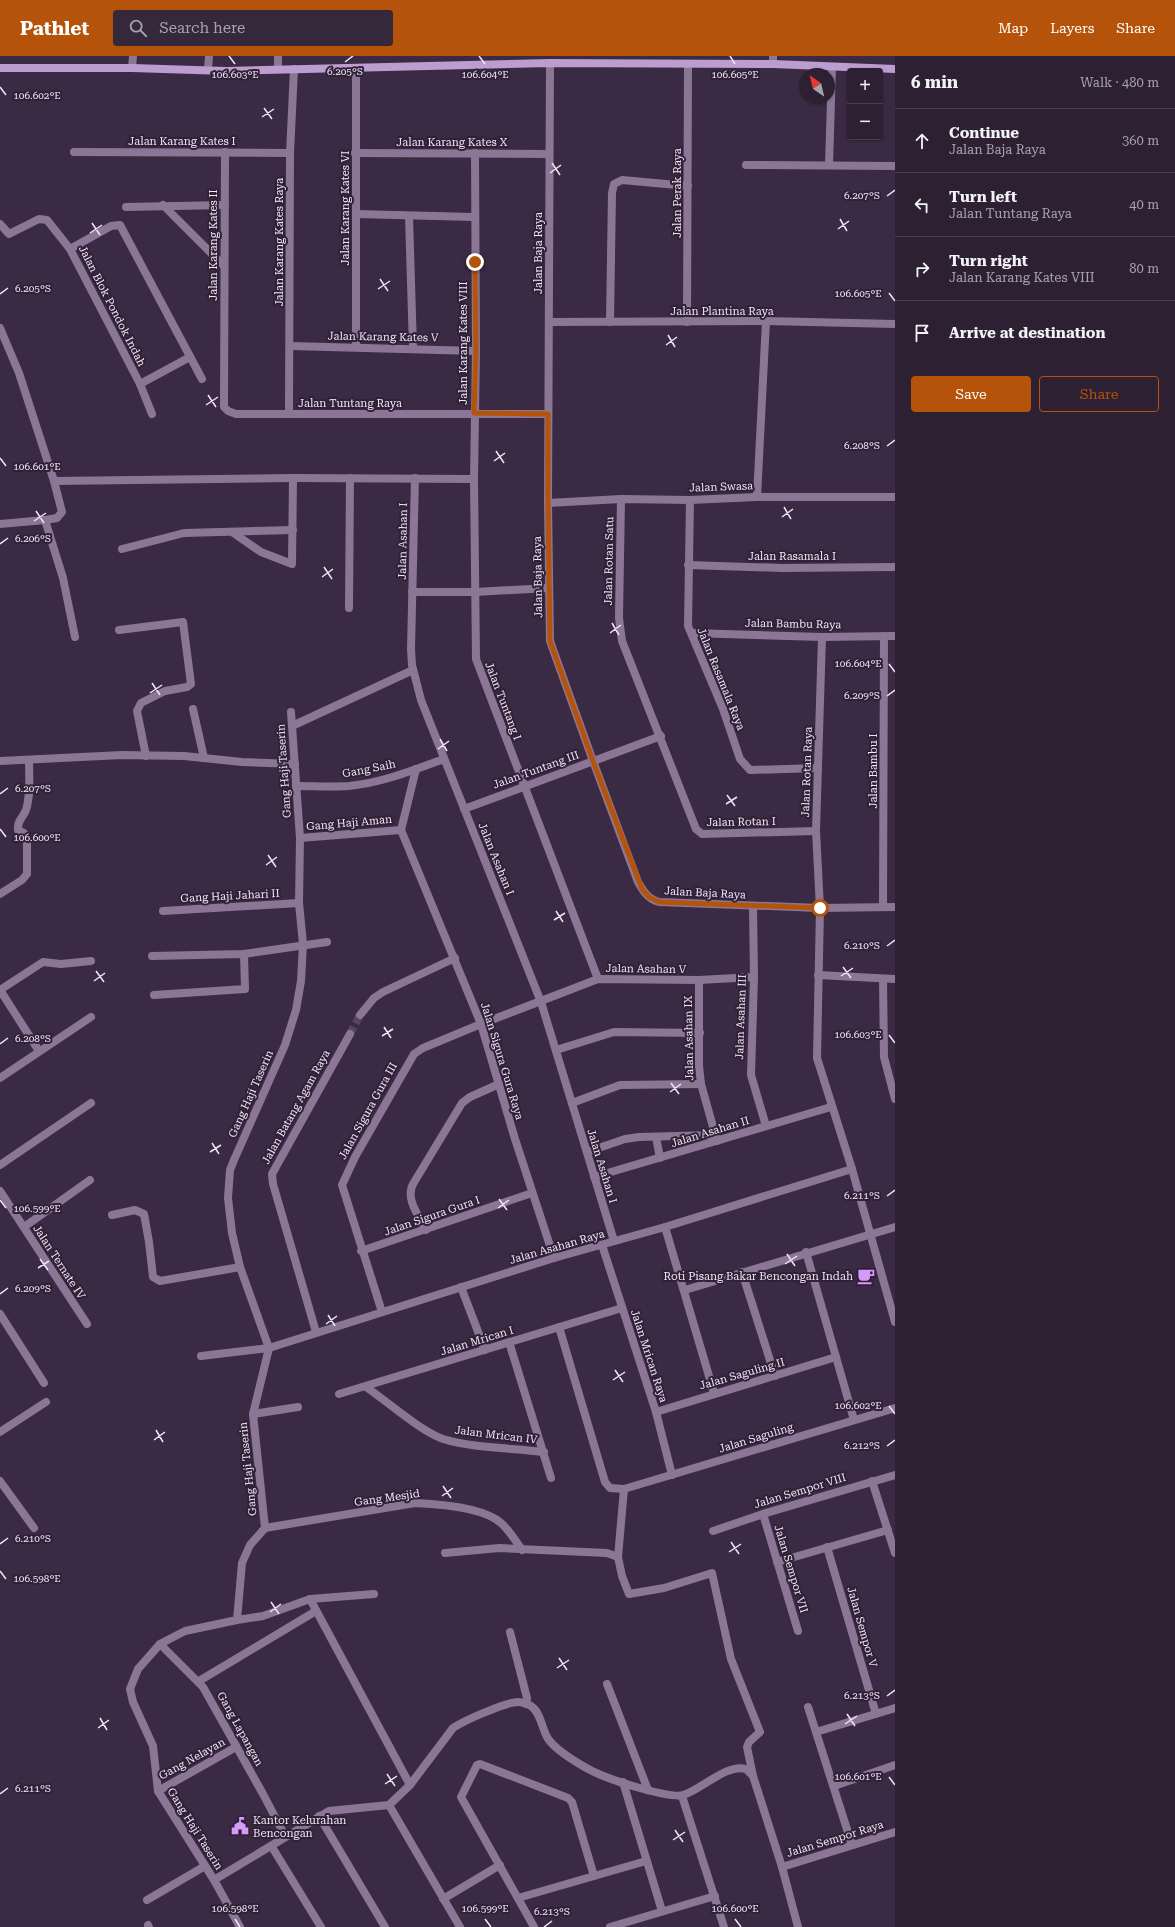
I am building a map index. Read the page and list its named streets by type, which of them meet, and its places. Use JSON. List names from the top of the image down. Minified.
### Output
{"streets":{"street":["Jalan Karang Kates I","Jalan Karang Kates X","Jalan Perak Raya","Jalan Karang Kates VI","Jalan Karang Kates Raya","Jalan Karang Kates II","Jalan Baja Raya","Jalan Blok Pondok Indah","Jalan Plantina Raya","Jalan Karang Kates V","Jalan Karang Kates VIII","Jalan Tuntang Raya","Jalan Swasa","Jalan Asahan I","Jalan Rasamala I","Jalan Rotan Satu","Jalan Bambu Raya","Jalan Rasamala Raya","Jalan Tuntang I","Gang Saih","Jalan Tuntang III","Gang Haji Taserin","Jalan Bambu I","Jalan Rotan Raya","Jalan Rotan I","Gang Haji Aman","Gang Haji Jahari II","Jalan Asahan V","Jalan Asahan III","Jalan Asahan IX","Jalan Sigura Gura Raya","Jalan Batang Agam Raya","Jalan Sigura Gura III","Jalan Asahan II","Jalan Sigura Gura I","Jalan Asahan Raya","Jalan Ternate IV","Jalan Mrican I","Jalan Mrican Raya","Jalan Saguling II","Jalan Mrican IV","Jalan Saguling","Jalan Sempor VIII","Gang Mesjid","Jalan Sempor VII","Jalan Sempor V","Gang Lapangan","Gang Nelayan","Jalan Sempor Raya"]},"crossings":[["Jalan Karang Kates I","Jalan Karang Kates Raya"],["Jalan Karang Kates I","Jalan Karang Kates II"],["Jalan Karang Kates X","Jalan Karang Kates VI"],["Jalan Karang Kates X","Jalan Baja Raya"],["Jalan Karang Kates X","Jalan Karang Kates VIII"],["Jalan Perak Raya","Jalan Plantina Raya"],["Jalan Karang Kates VI","Jalan Karang Kates V"],["Jalan Karang Kates Raya","Jalan Karang Kates V"],["Jalan Karang Kates Raya","Jalan Tuntang Raya"],["Jalan Karang Kates II","Jalan Tuntang Raya"],["Jalan Baja Raya","Jalan Plantina Raya"],["Jalan Baja Raya","Jalan Tuntang Raya"],["Jalan Baja Raya","Jalan Swasa"],["Jalan Baja Raya","Jalan Tuntang III"],["Jalan Baja Raya","Jalan Bambu I"],["Jalan Baja Raya","Jalan Rotan Raya"],["Jalan Baja Raya","Jalan Asahan III"],["Jalan Karang Kates V","Jalan Karang Kates VIII"],["Jalan Karang Kates VIII","Jalan Tuntang Raya"],["Jalan Karang Kates VIII","Jalan Tuntang I"],["Jalan Tuntang Raya","Jalan Tuntang I"],["Jalan Swasa","Jalan Rotan Satu"],["Jalan Swasa","Jalan Rasamala Raya"],["Jalan Asahan I","Gang Saih"],["Jalan Asahan I","Jalan Tuntang III"],["Jalan Asahan I","Jalan Asahan V"],["Jalan Asahan I","Jalan Sigura Gura III"],["Jalan Asahan I","Jalan Asahan II"],["Jalan Asahan I","Jalan Asahan Raya"],["Jalan Rasamala I","Jalan Rasamala Raya"],["Jalan Rotan Satu","Jalan Tuntang III"],["Jalan Rotan Satu","Jalan Rotan I"],["Jalan Bambu Raya","Jalan Rasamala Raya"],["Jalan Bambu Raya","Jalan Bambu I"],["Jalan Bambu Raya","Jalan Rotan Raya"],["Jalan Rasamala Raya","Jalan Rotan Raya"],["Jalan Tuntang I","Jalan Tuntang III"],["Jalan Tuntang I","Jalan Asahan V"],["Gang Saih","Gang Haji Taserin"],["Jalan Tuntang III","Jalan Rotan I"],["Gang Haji Taserin","Gang Haji Aman"],["Gang Haji Taserin","Gang Haji Jahari II"],["Gang Haji Taserin","Jalan Asahan Raya"],["Gang Haji Taserin","Gang Mesjid"],["Gang Haji Taserin","Gang Lapangan"],["Gang Haji Taserin","Gang Nelayan"],["Jalan Rotan Raya","Jalan Rotan I"],["Jalan Rotan Raya","Jalan Asahan II"],["Jalan Rotan Raya","Jalan Asahan Raya"],["Gang Haji Aman","Jalan Sigura Gura Raya"],["Jalan Asahan V","Jalan Asahan III"],["Jalan Asahan V","Jalan Asahan IX"],["Jalan Asahan V","Jalan Sigura Gura III"],["Jalan Asahan III","Jalan Asahan II"],["Jalan Asahan IX","Jalan Asahan II"],["Jalan Sigura Gura Raya","Jalan Sigura Gura III"],["Jalan Sigura Gura Raya","Jalan Sigura Gura I"],["Jalan Sigura Gura Raya","Jalan Asahan Raya"],["Jalan Batang Agam Raya","Jalan Asahan Raya"],["Jalan Sigura Gura III","Jalan Sigura Gura I"],["Jalan Sigura Gura III","Jalan Asahan Raya"],["Jalan Asahan Raya","Jalan Mrican Raya"],["Jalan Mrican I","Jalan Mrican Raya"],["Jalan Mrican I","Jalan Mrican IV"],["Jalan Mrican Raya","Jalan Saguling II"],["Jalan Mrican Raya","Jalan Saguling"],["Jalan Sempor VIII","Jalan Sempor VII"],["Gang Lapangan","Gang Nelayan"]],"places":{"cafe":["Roti Pisang Bakar Bencongan Indah"],"public building":["Kantor Kelurahan Bencongan"]},"north":"top left","page":{"header":"Pathlet","search":"Search here","nav":["Map","Layers","Share"],"heading":["6 min","Walk · 480 m"],"map_buttons":["+","−"],"list":[["Continue","Jalan Baja Raya","360 m"],["Turn left","Jalan Tuntang Raya","40 m"],["Turn right","Jalan Karang Kates VIII","80 m"],"Arrive at destination"],"buttons":["Save","Share"]},"coordinates":["6.205°S","106.603°E","106.604°E","106.605°E","106.602°E","6.207°S","6.208°S","106.601°E","6.206°S","6.209°S","106.600°E","6.210°S","6.211°S","106.599°E","6.212°S","106.598°E","6.213°S"]}
